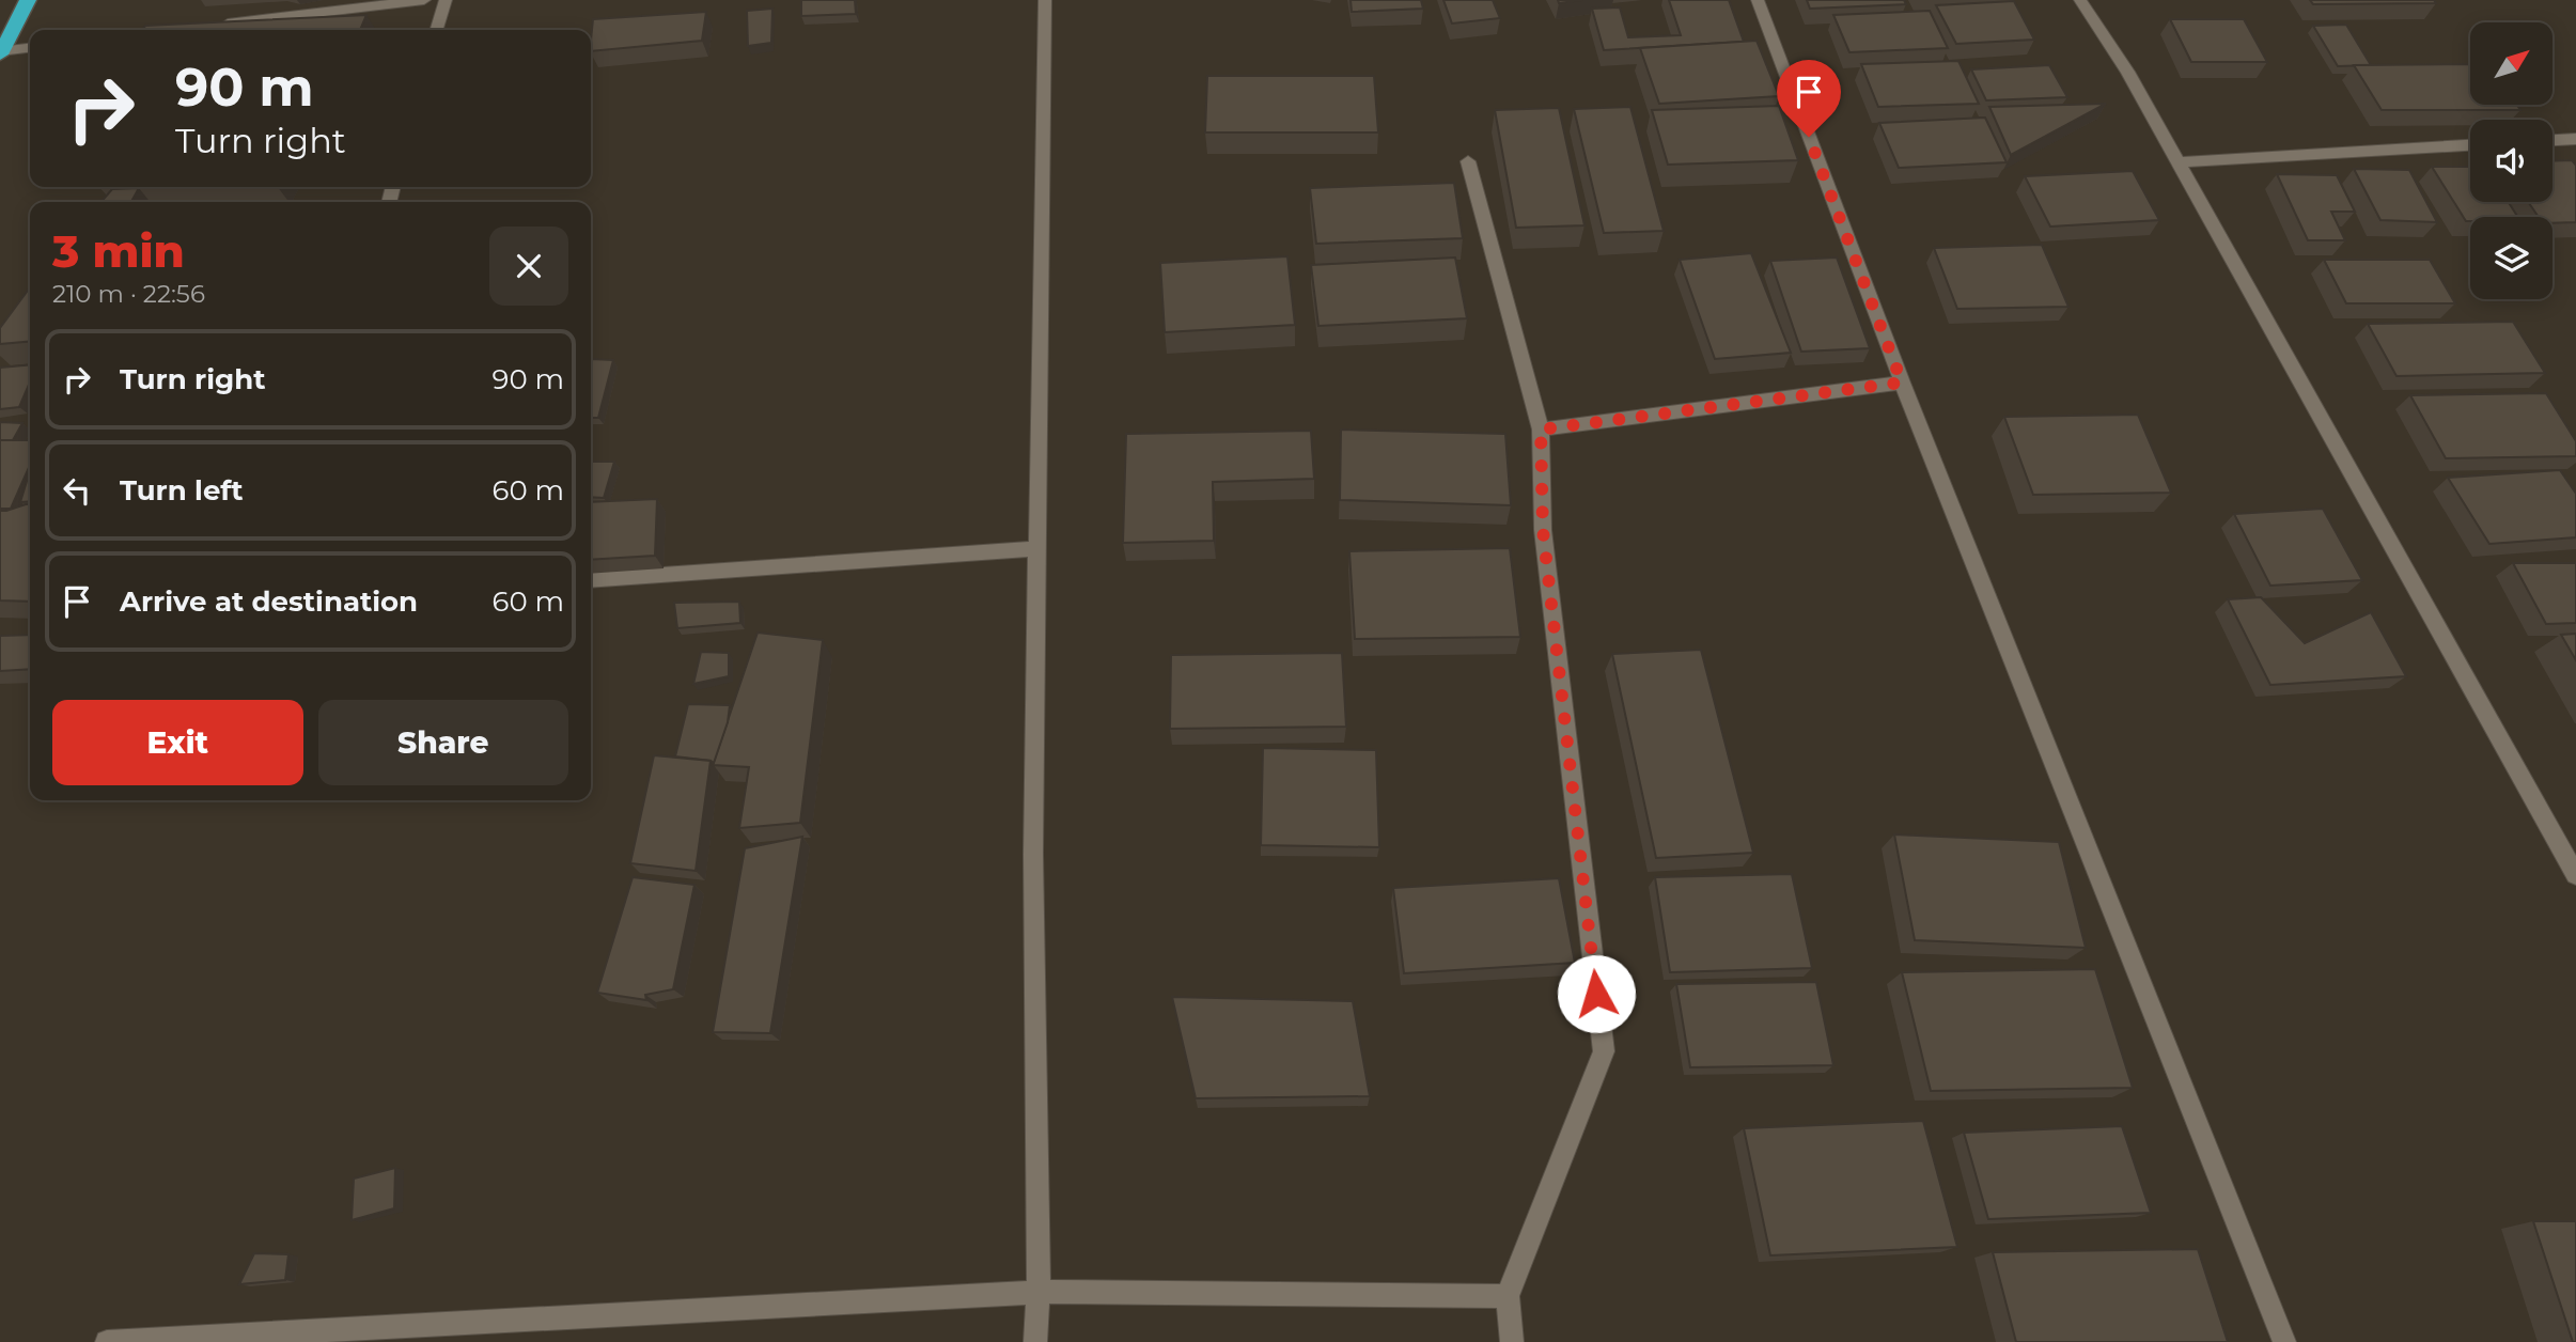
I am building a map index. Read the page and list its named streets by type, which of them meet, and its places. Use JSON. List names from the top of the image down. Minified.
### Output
{"north":"top right","page":{"turn":["90 m","Turn right"],"heading":["3 min","210 m · 22:56"],"list":[{"name":"Turn right","value":"90 m"},{"name":"Turn left","value":"60 m"},{"name":"Arrive at destination","value":"60 m"}],"buttons":["Exit","Share"]}}
